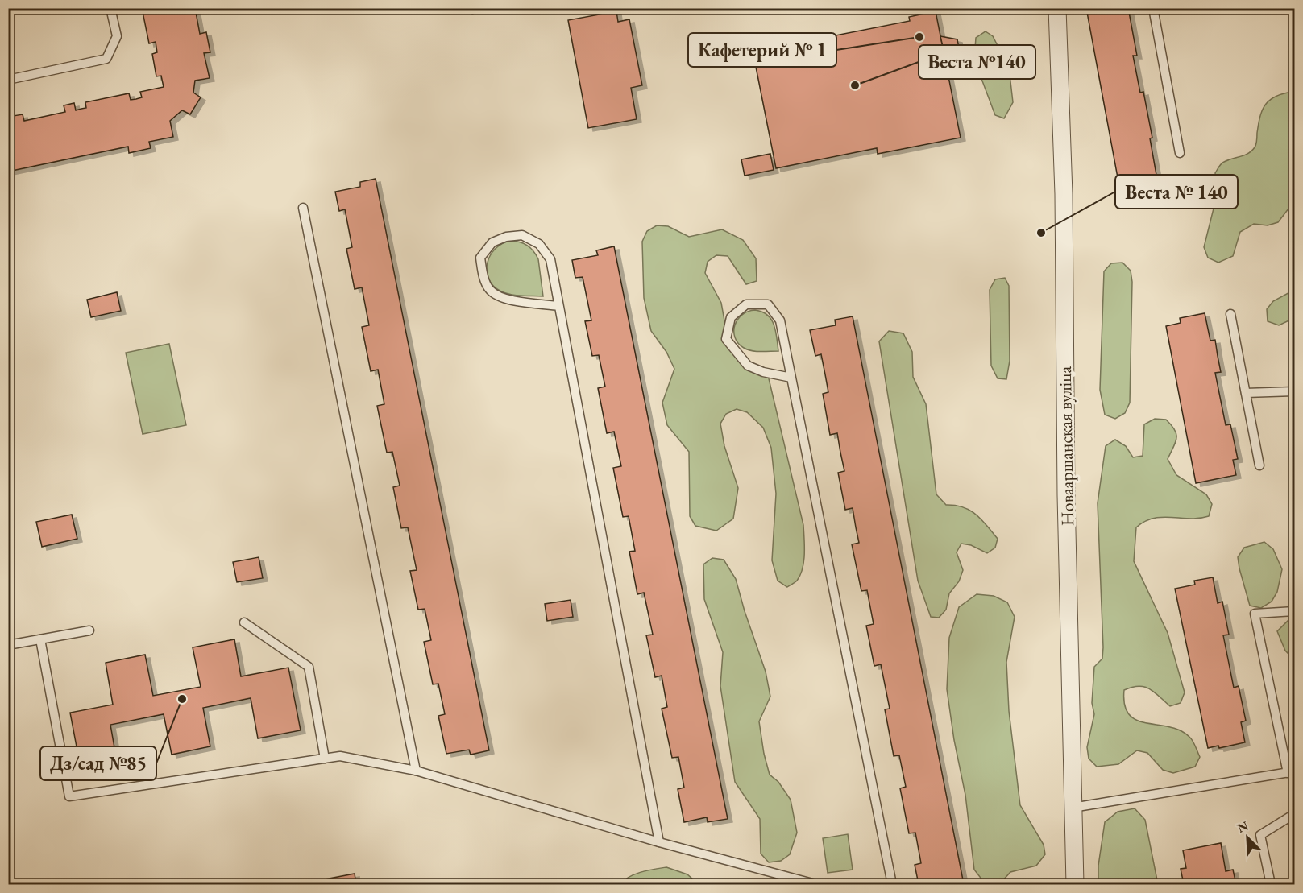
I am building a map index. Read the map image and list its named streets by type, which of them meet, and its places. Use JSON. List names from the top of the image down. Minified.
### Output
{"streets":{"street":["Новааршанская вуліца"]},"places":["Кафетерий № 1","Веста №140","Веста № 140","Дз/сад №85"],"north":"top left"}
